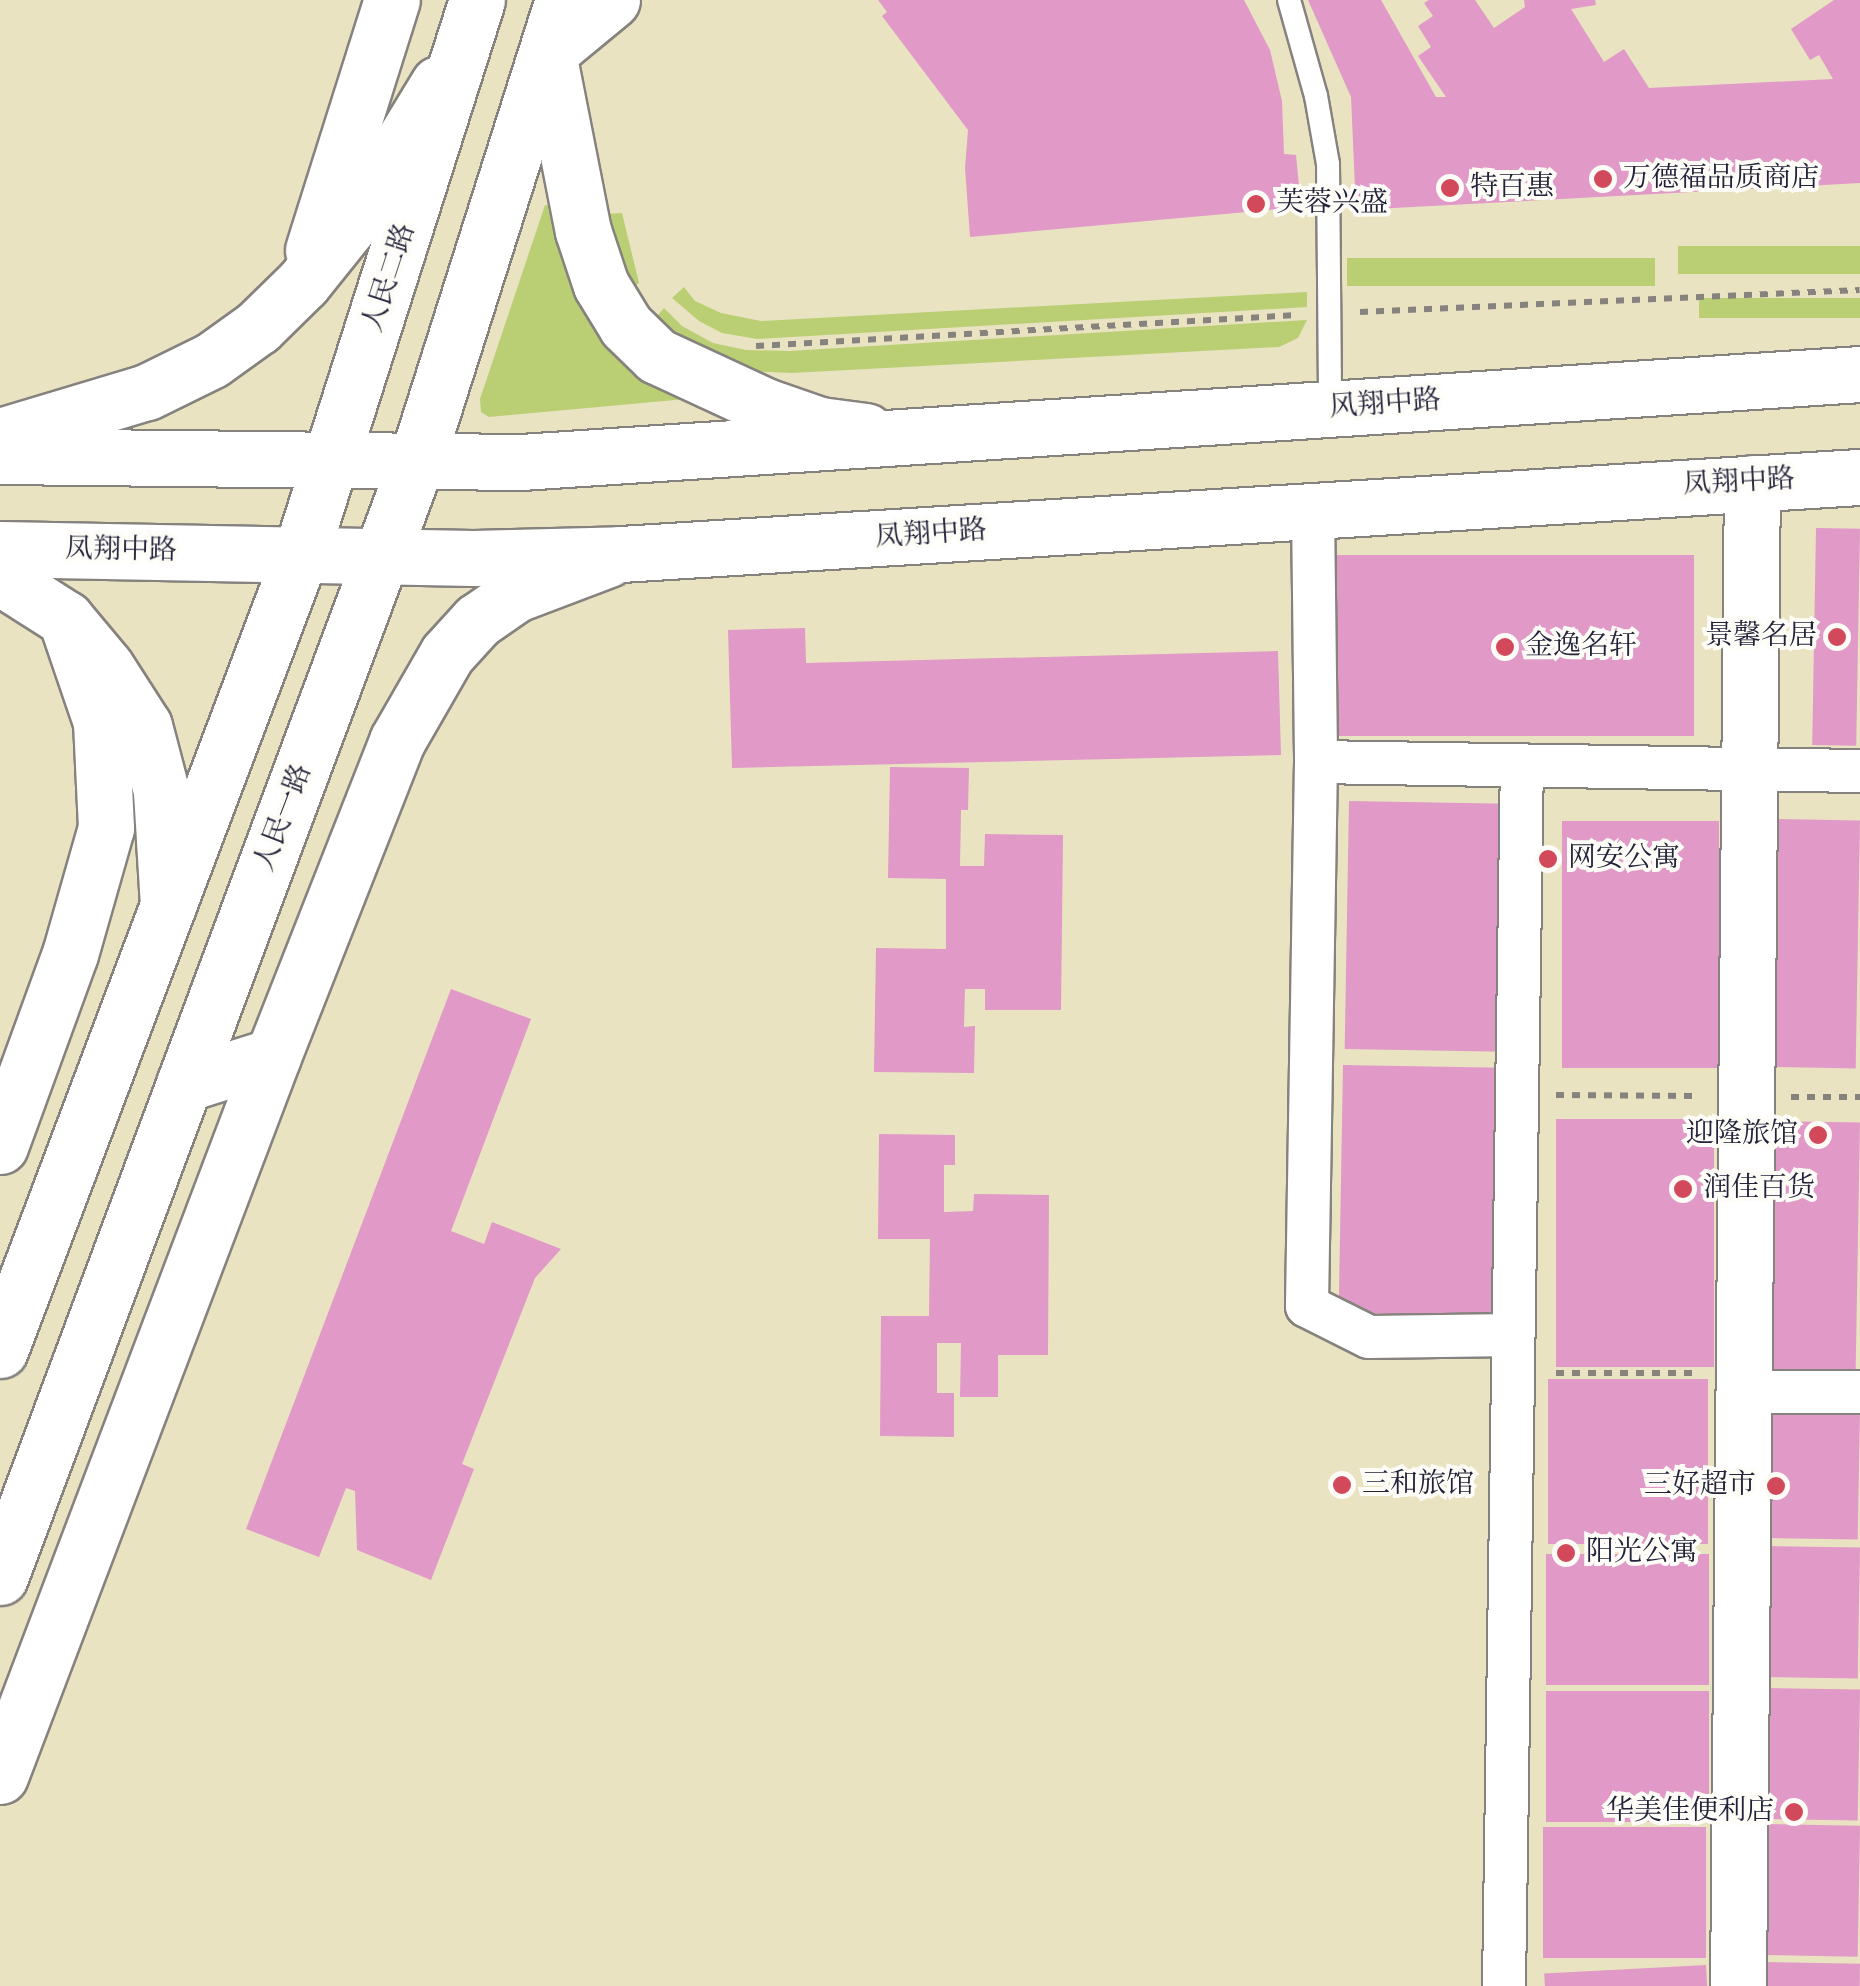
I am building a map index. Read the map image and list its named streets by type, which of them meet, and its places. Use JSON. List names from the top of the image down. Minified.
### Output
{"streets":{"main road":["人民二路","风翔中路","凤翔中路","人民一路"]},"crossings":[["人民二路","凤翔中路"],["凤翔中路","人民一路"]],"places":["万德福品质商店","特百惠","芙蓉兴盛","景馨名居","金逸名轩","网安公寓","迎隆旅馆","润佳百货","三和旅馆","三好超市","阳光公寓","华美佳便利店"]}
